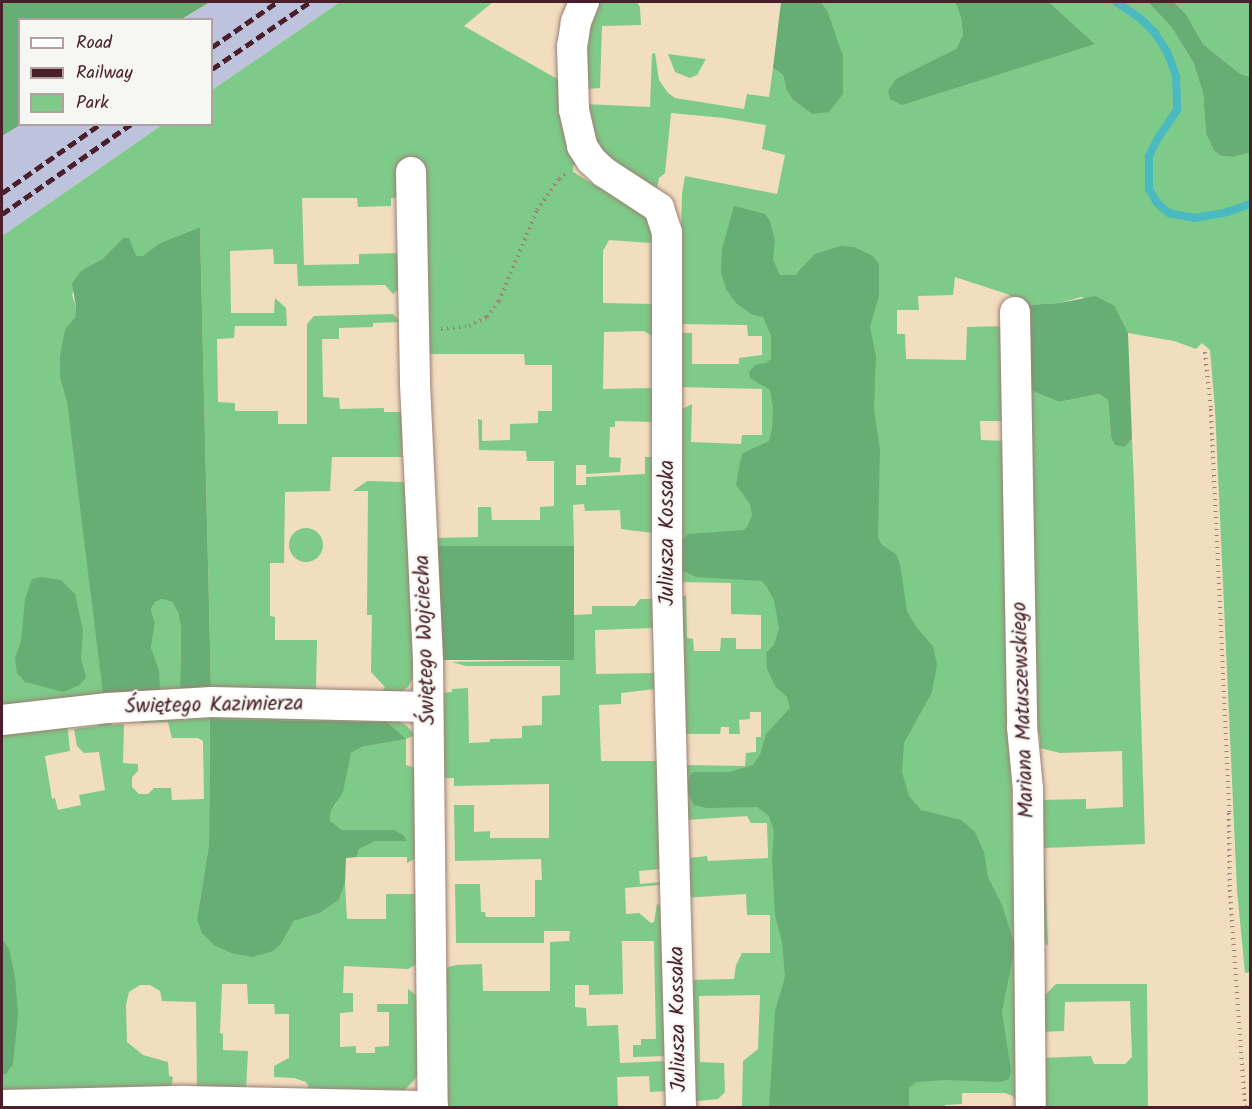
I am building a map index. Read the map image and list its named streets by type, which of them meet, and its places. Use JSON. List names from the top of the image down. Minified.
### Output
{"streets":{"street":["Juliusza Kossaka","Świętego Wojciecha","Świętego Kazimierza","Mariana Matuszewskiego"]},"crossings":[["Świętego Wojciecha","Świętego Kazimierza"]],"legend":["Road","Railway","Park"]}
